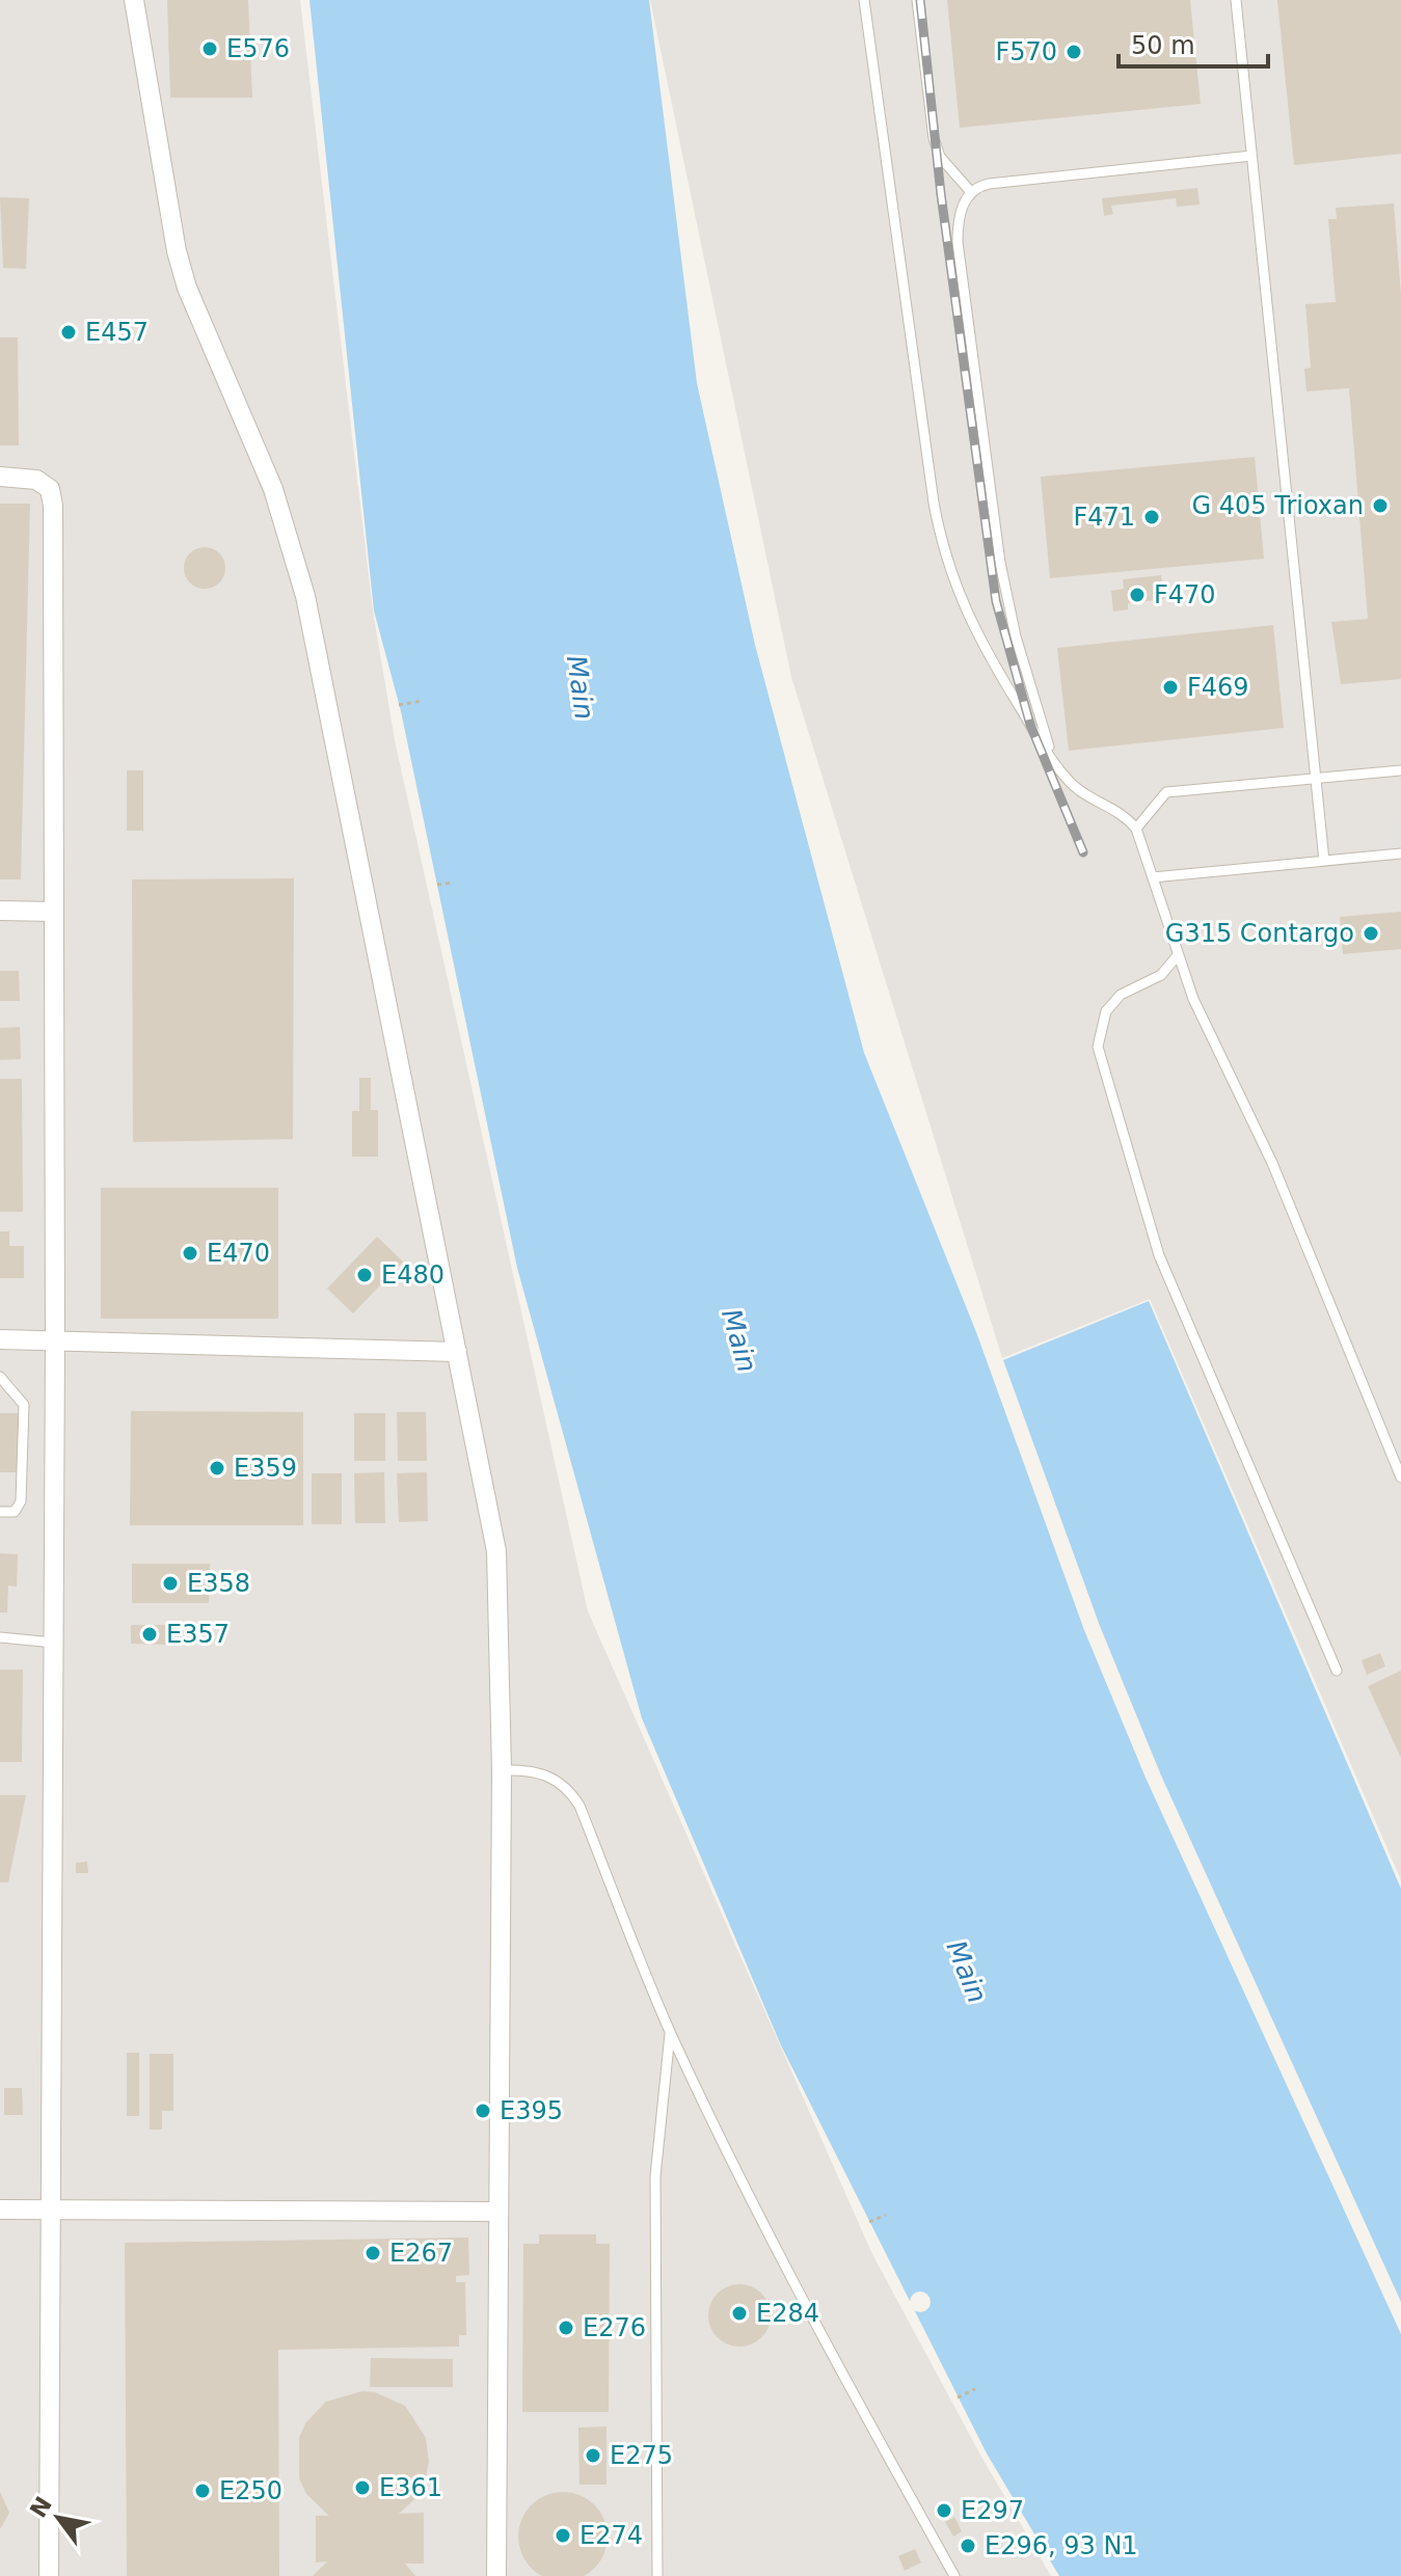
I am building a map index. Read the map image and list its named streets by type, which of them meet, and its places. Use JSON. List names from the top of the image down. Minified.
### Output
{"water":["Main"],"places":["E576","F570","E457","G 405 Trioxan","F471","F470","F469","G315 Contargo","E470","E480","E359","E358","E357","E395","E267","E284","E276","E275","E361","E250","E297","E274","E296, 93 N1"],"scale_bar":"50 m","north":"top left"}
